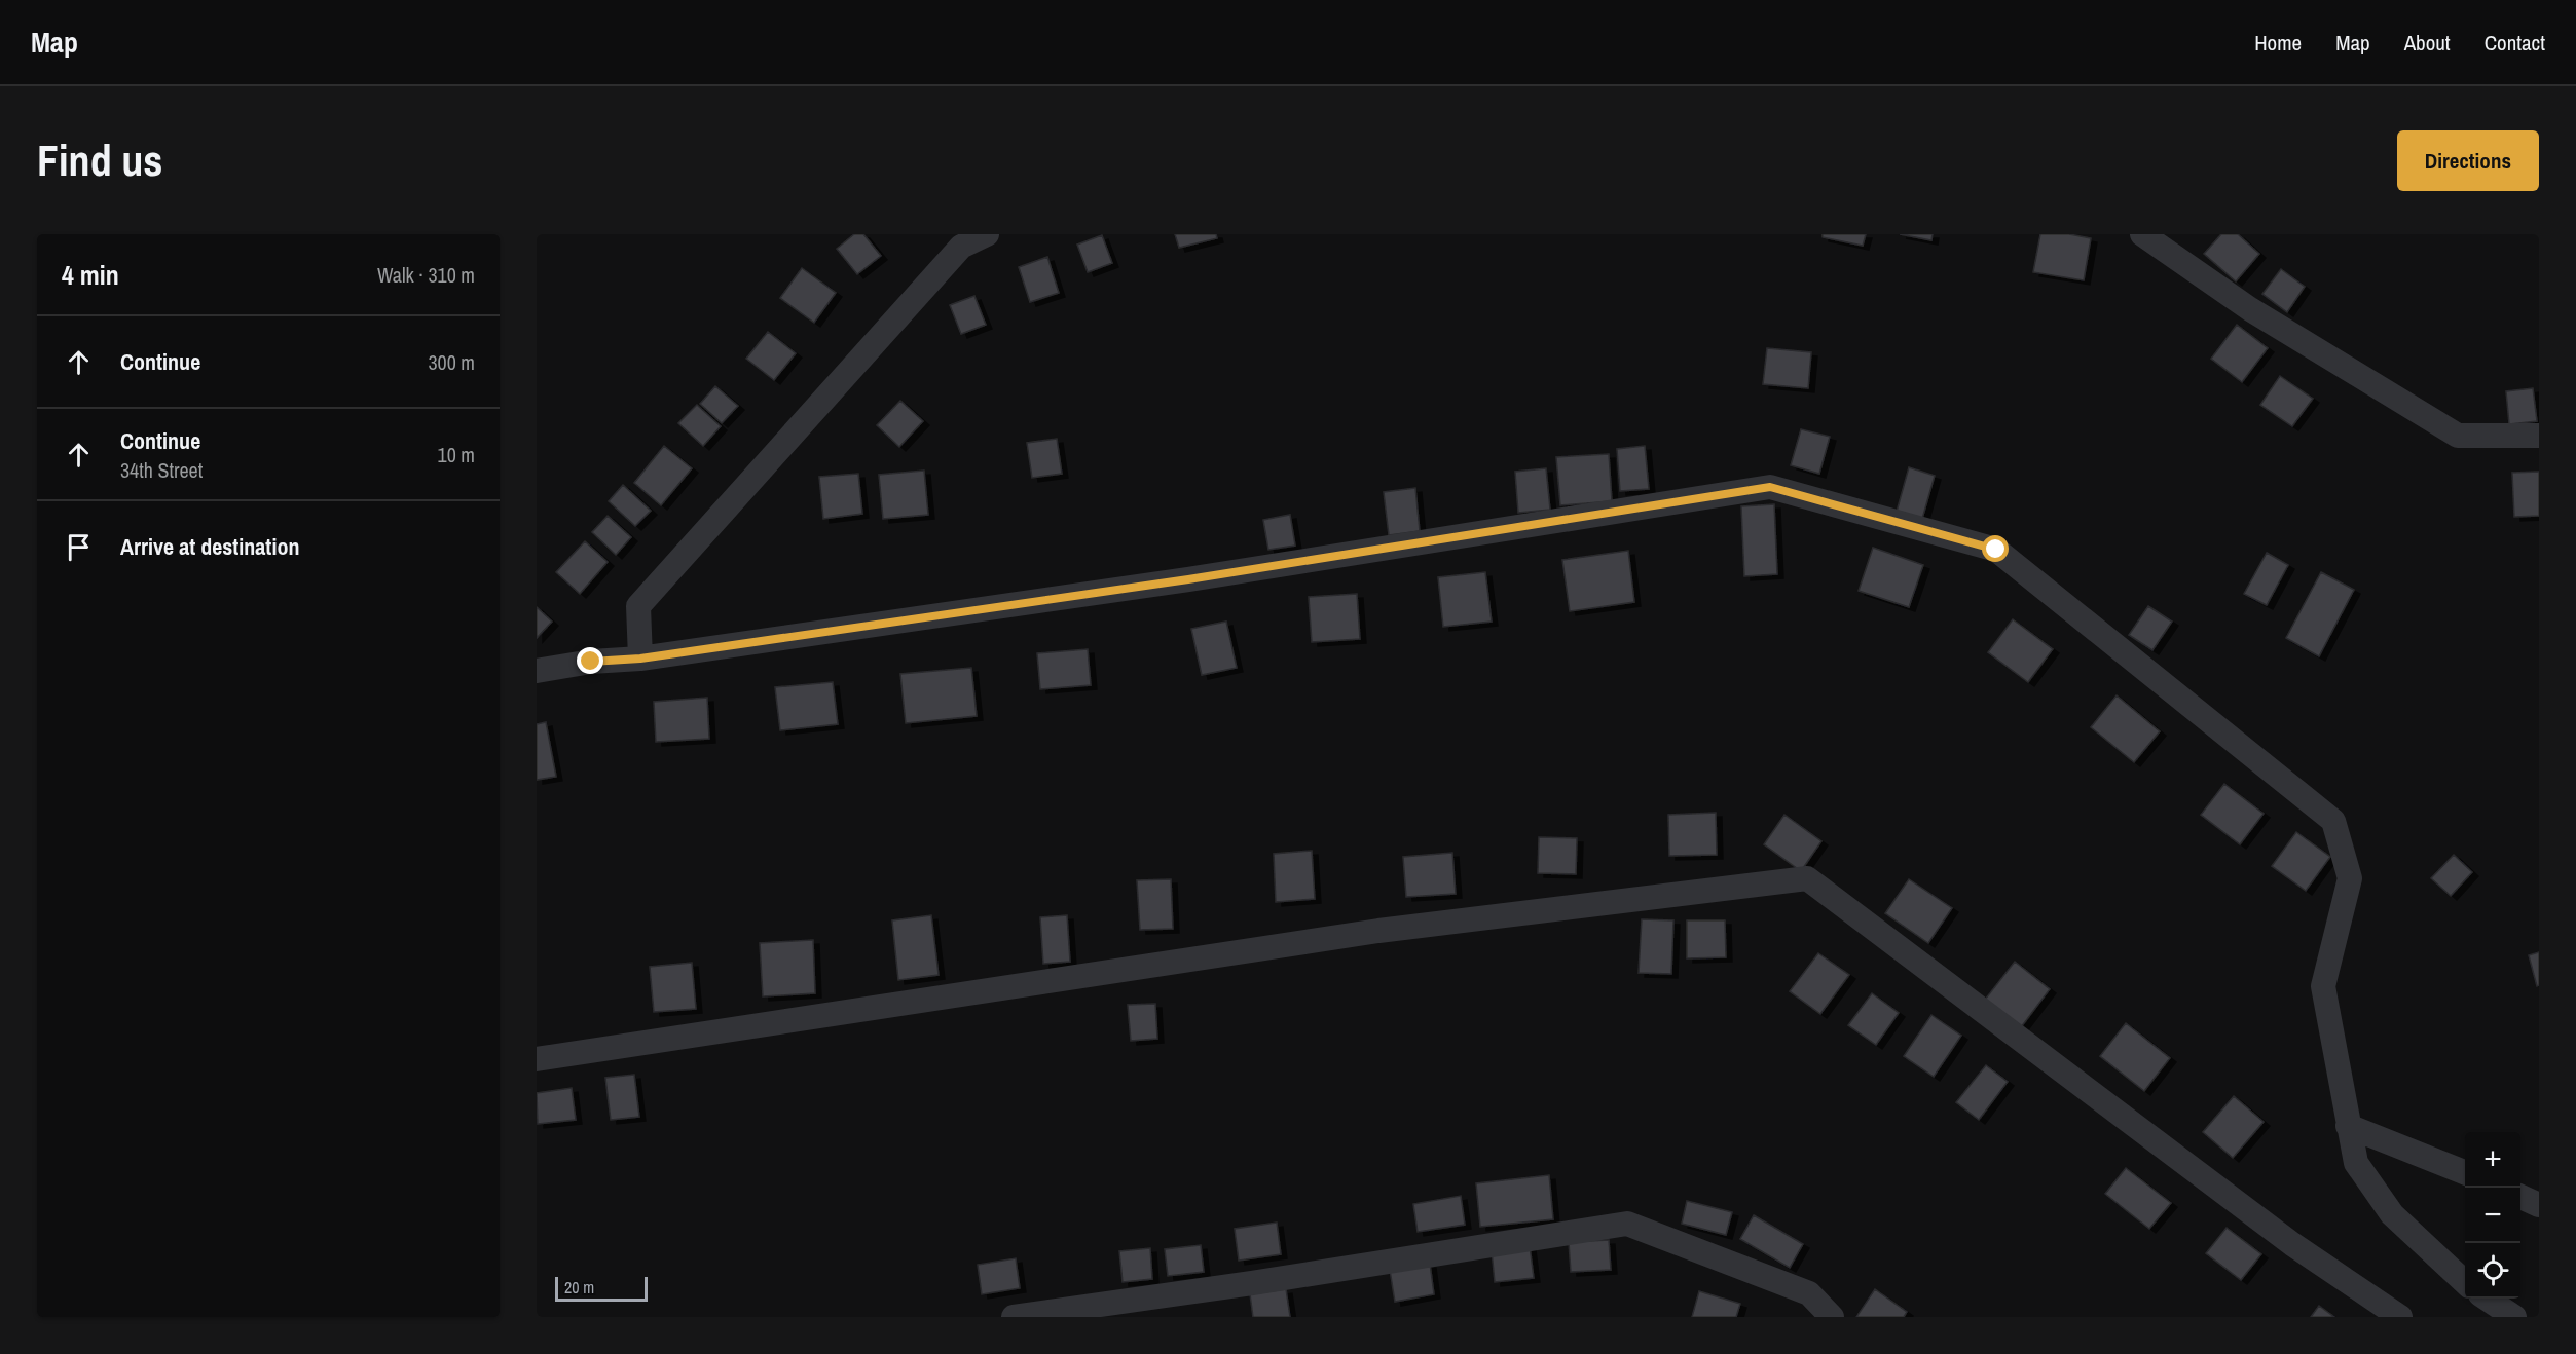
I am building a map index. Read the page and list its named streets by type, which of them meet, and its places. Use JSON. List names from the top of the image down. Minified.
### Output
{"scale_bar":"20 m","page":{"header":"Map","nav":["Home","Map","About","Contact"],"buttons":"Directions","title":"Find us","heading":["4 min","Walk · 310 m"],"list":[["Continue","300 m"],["Continue","34th Street","10 m"],"Arrive at destination"],"map_buttons":["+","−"],"scale":"20 m"}}
